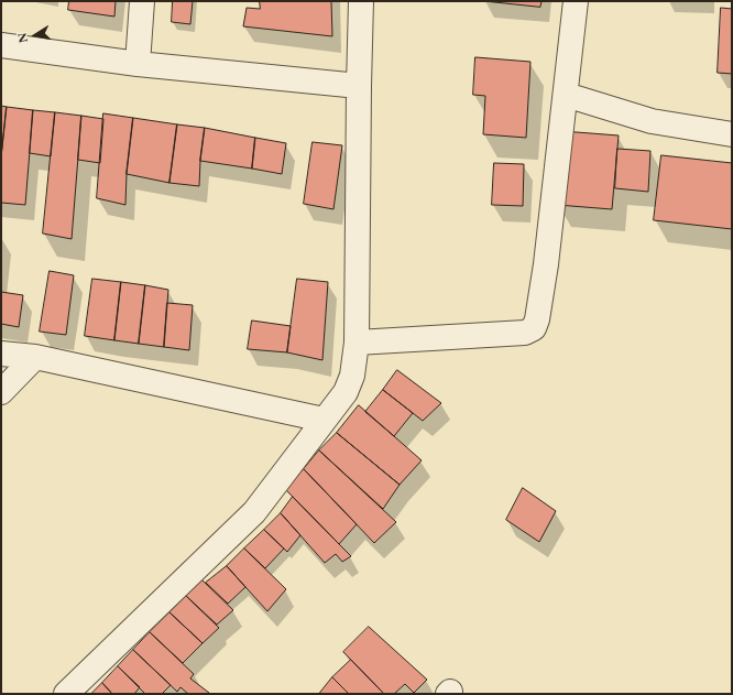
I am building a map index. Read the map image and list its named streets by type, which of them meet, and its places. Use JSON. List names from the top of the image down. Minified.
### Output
{"north":"left"}
